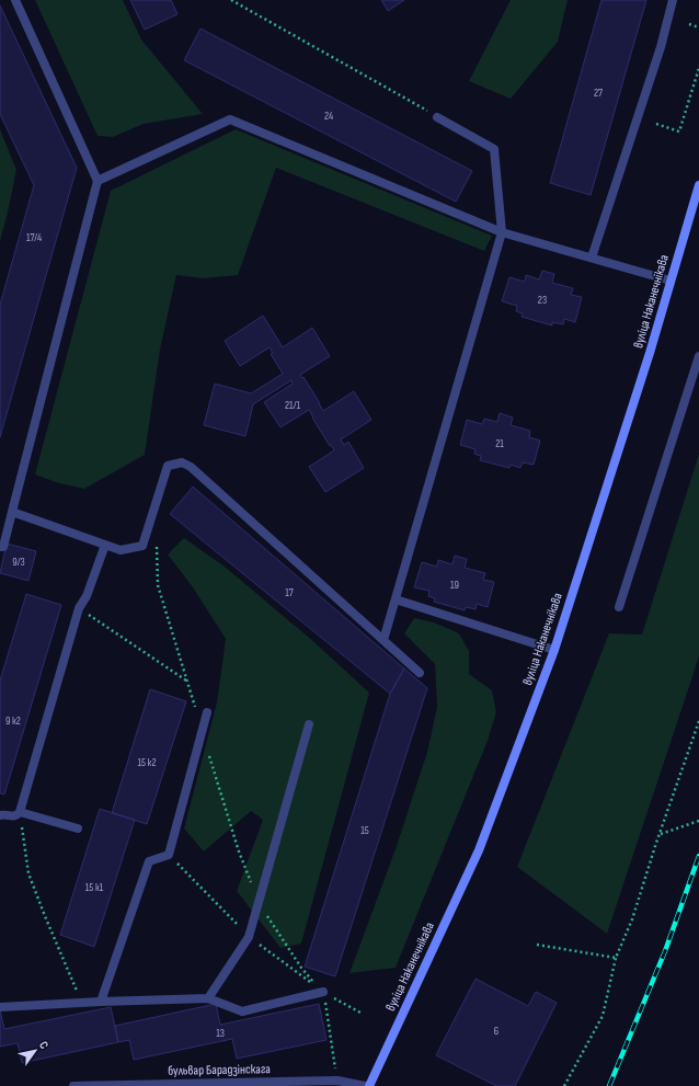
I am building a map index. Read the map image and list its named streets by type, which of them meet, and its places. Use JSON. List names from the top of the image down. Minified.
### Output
{"streets":{"main road":["вуліца Наканечнікава"],"street":["бульвар Барадзінскага"]},"house_numbers":["27","24","17/4","23","21/1","21","9/3","19","17","9 к2","15 к2","15","15 к1","6","13"],"north":"top right"}
